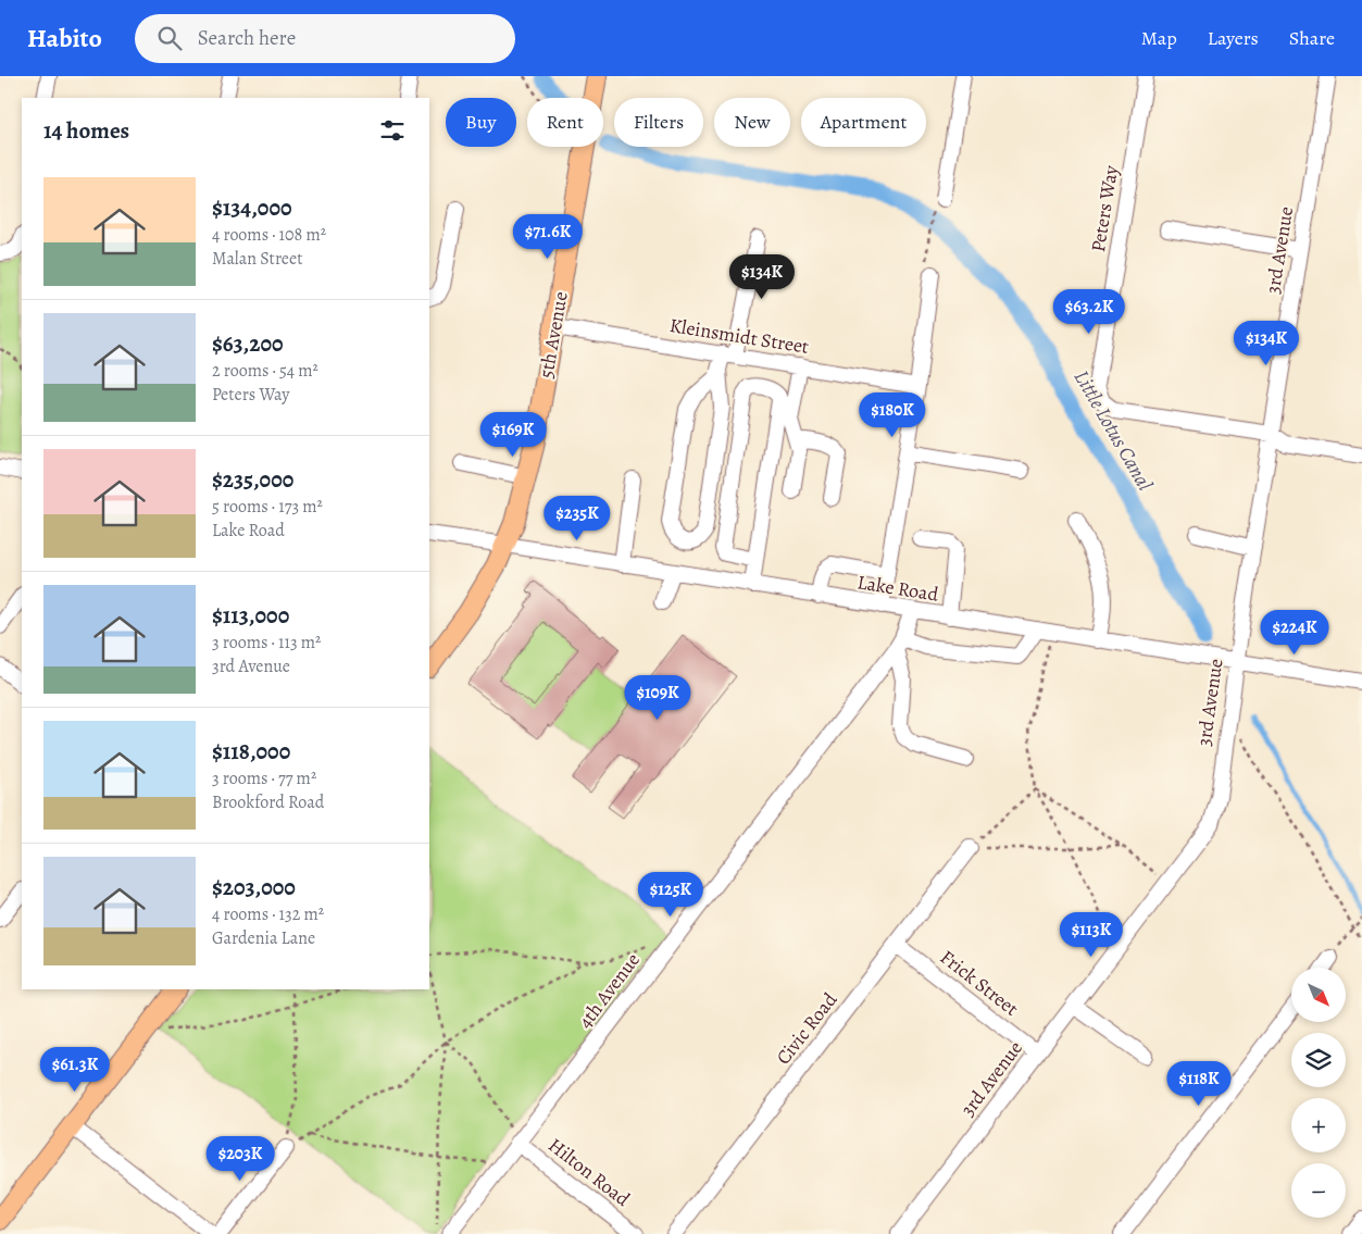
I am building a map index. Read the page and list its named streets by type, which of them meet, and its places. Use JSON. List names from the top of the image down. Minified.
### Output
{"streets":{"main road":["5th Avenue"],"street":["Peters Way","3rd Avenue","Kleinsmidt Street","Lake Road","Frick Street","4th Avenue","Civic Road","Hilton Road"]},"crossings":[["Peters Way","3rd Avenue"],["3rd Avenue","Lake Road"],["3rd Avenue","Frick Street"],["5th Avenue","Kleinsmidt Street"],["5th Avenue","Lake Road"],["Lake Road","4th Avenue"],["Frick Street","Civic Road"],["4th Avenue","Hilton Road"]],"water":["Little Lotus Canal"],"north":"bottom right","page":{"header":"Habito","search":"Search here","nav":["Map","Layers","Share"],"chip":["Buy","Rent","Filters","New","Apartment"],"heading":"14 homes","list":[{"name":"$134,000","note":"4 rooms · 108 m² · Malan Street"},{"name":"$63,200","note":"2 rooms · 54 m² · Peters Way"},{"name":"$235,000","note":"5 rooms · 173 m² · Lake Road"},{"name":"$113,000","note":"3 rooms · 113 m² · 3rd Avenue"},{"name":"$118,000","note":"3 rooms · 77 m² · Brookford Road"},{"name":"$203,000","note":"4 rooms · 132 m² · Gardenia Lane"}],"price":["$71.6K","$134K","$63.2K","$134K","$180K","$169K","$235K","$224K","$109K","$125K","$113K","$61.3K","$118K","$203K"],"map_buttons":["+","−"]}}
